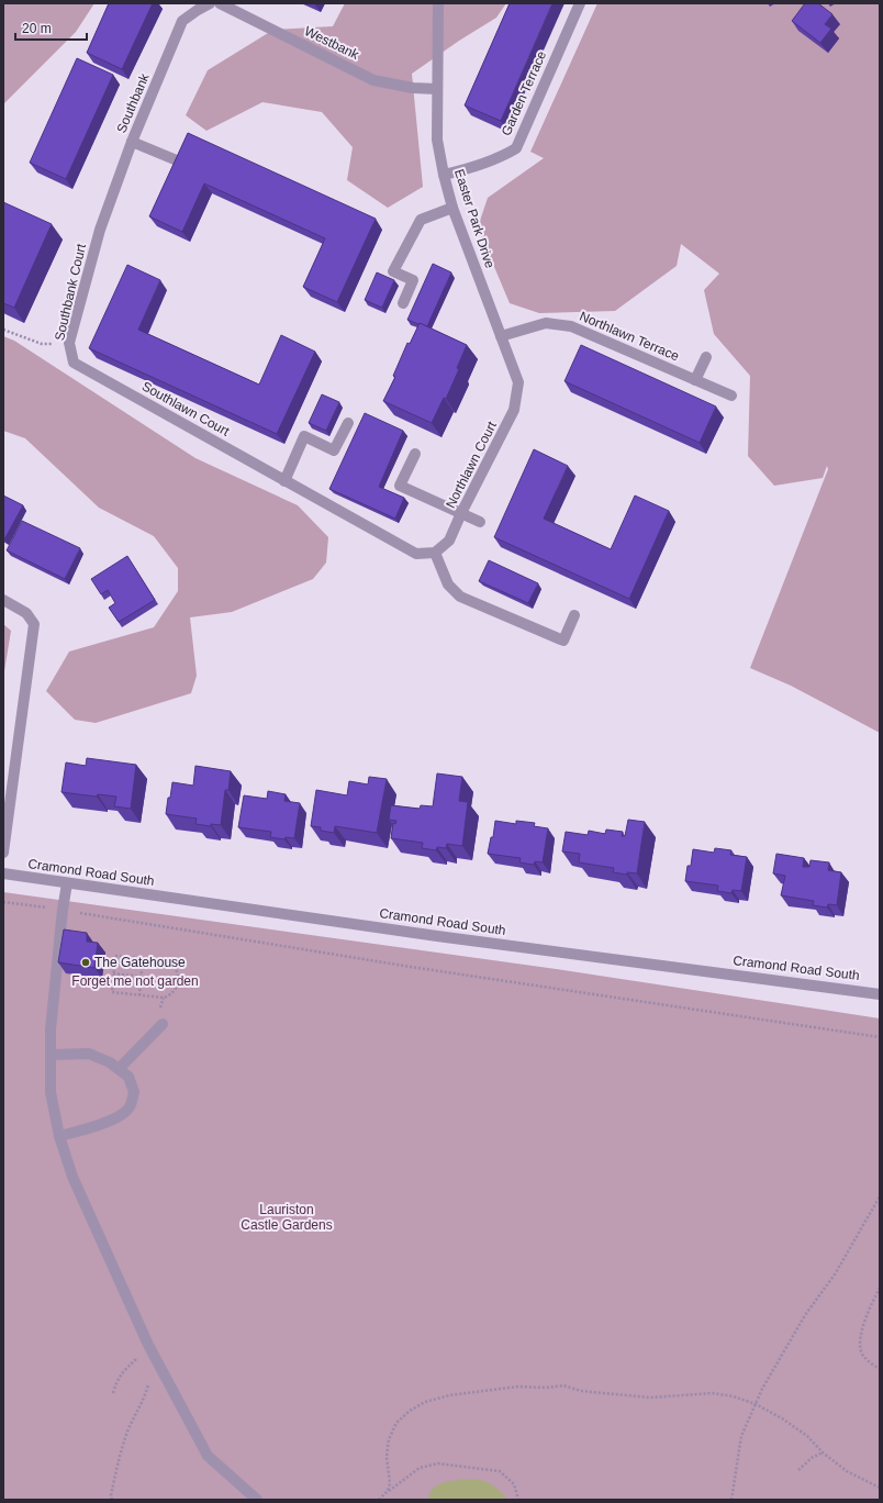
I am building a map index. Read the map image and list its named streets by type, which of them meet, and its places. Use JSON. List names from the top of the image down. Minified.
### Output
{"streets":{"street":["Westbank","Garden Terrace","Southbank","Easter Park Drive","Southbank Court","Northlawn Terrace","Southlawn Court","Northlawn Court","Cramond Road South"]},"crossings":[["Westbank","Easter Park Drive"],["Garden Terrace","Easter Park Drive"],["Southbank","Southbank Court"],["Easter Park Drive","Northlawn Terrace"],["Easter Park Drive","Northlawn Court"],["Southbank Court","Southlawn Court"]],"parks":["Forget me not garden","Lauriston Castle Gardens"],"places":["The Gatehouse"],"scale_bar":"20 m"}
